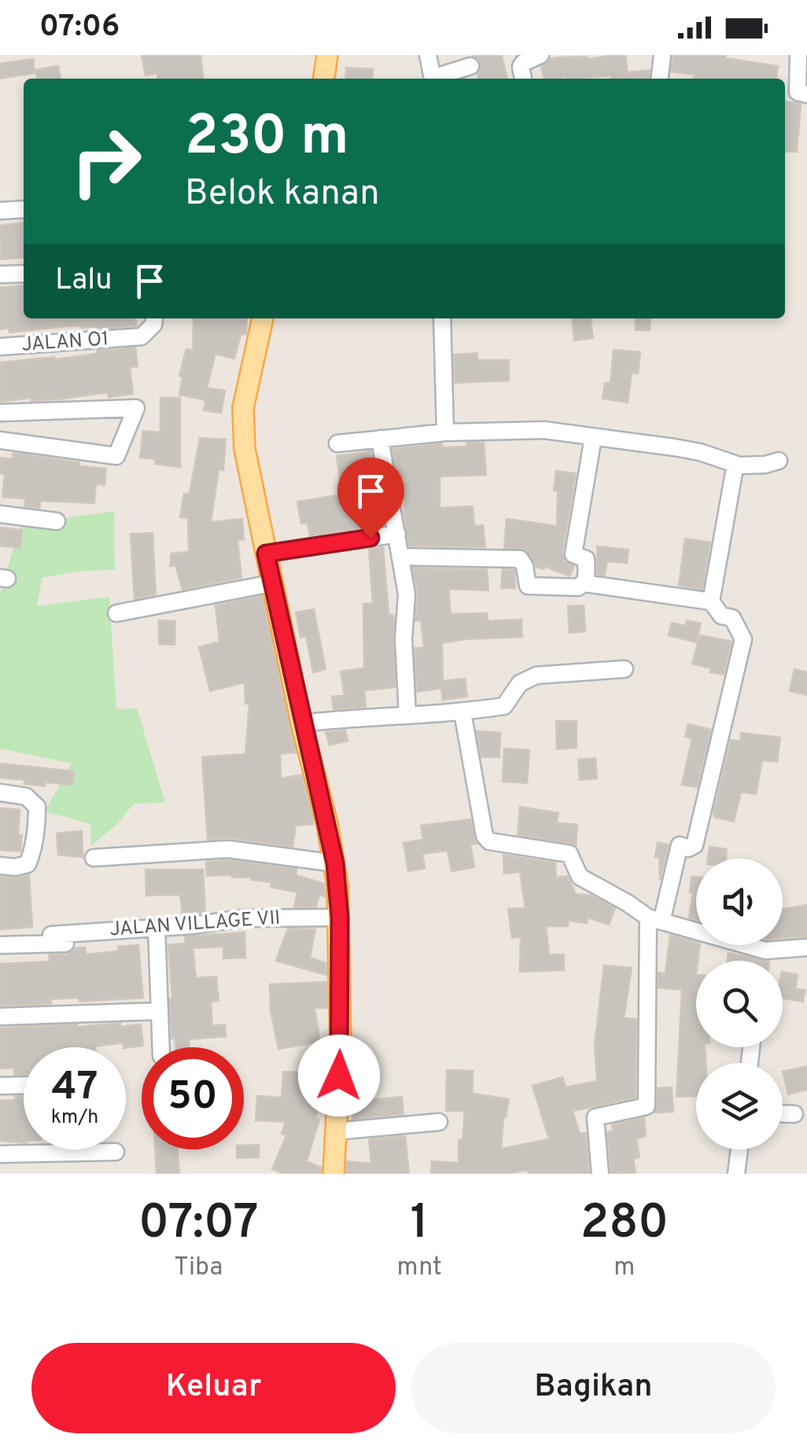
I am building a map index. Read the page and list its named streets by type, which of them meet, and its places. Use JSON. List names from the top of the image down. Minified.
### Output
{"streets":{"street":["JALAN O1","JALAN VILLAGE VII"]},"page":{"status":"07:06","turn":["230 m","Belok kanan"],"then":"Lalu","speed":"47 km/h","limit":"50","eta":["07:07","Tiba","1","mnt","280","m"],"buttons":["Keluar","Bagikan"]}}
